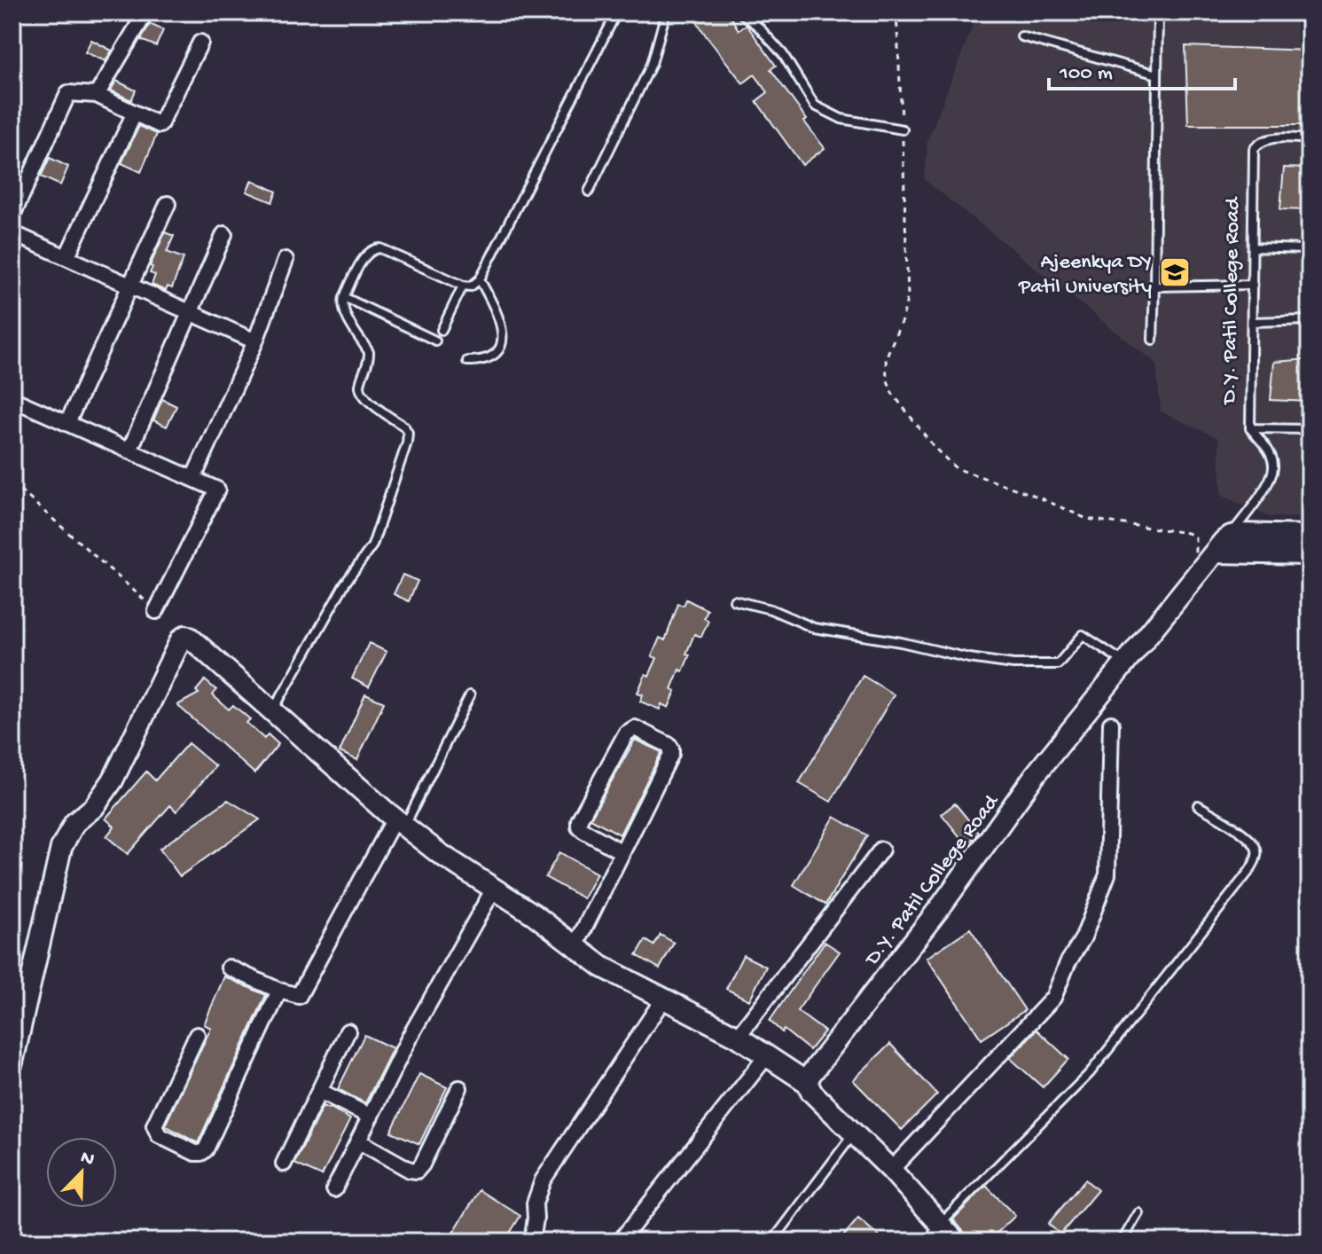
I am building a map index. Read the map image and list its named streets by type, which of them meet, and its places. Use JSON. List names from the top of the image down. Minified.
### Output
{"streets":{"street":["D.Y. Patil College Road"]},"places":{"school or university":["Ajeenkya DY Patil University"]},"scale_bar":"100 m","north":"top right"}
